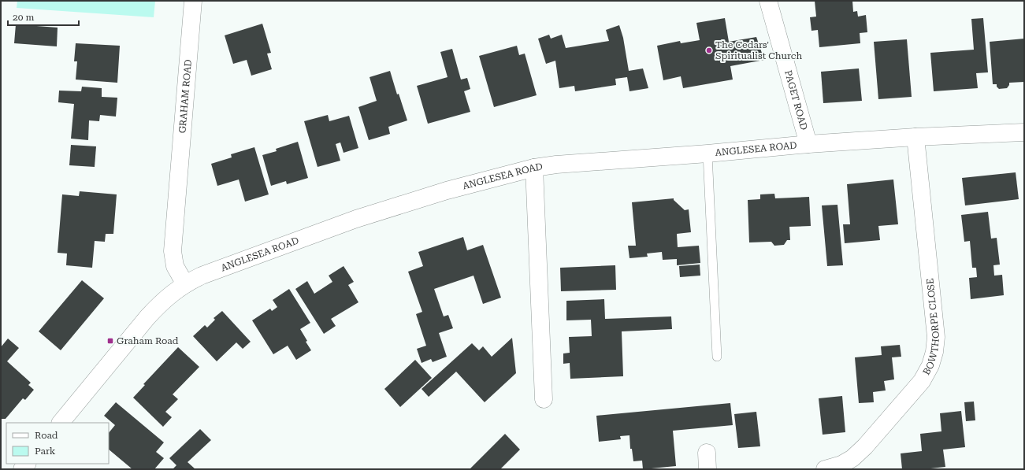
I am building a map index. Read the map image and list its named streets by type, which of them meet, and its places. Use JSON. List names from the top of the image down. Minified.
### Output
{"streets":{"street":["GRAHAM ROAD","PAGET ROAD","ANGLESEA ROAD","BOWTHORPE CLOSE"]},"crossings":[["GRAHAM ROAD","ANGLESEA ROAD"],["PAGET ROAD","ANGLESEA ROAD"],["ANGLESEA ROAD","BOWTHORPE CLOSE"]],"places":{"other":["The Cedars' Spiritualist Church"],"transit":["Graham Road"]},"legend":["Road","Park"],"scale_bar":"20 m"}
